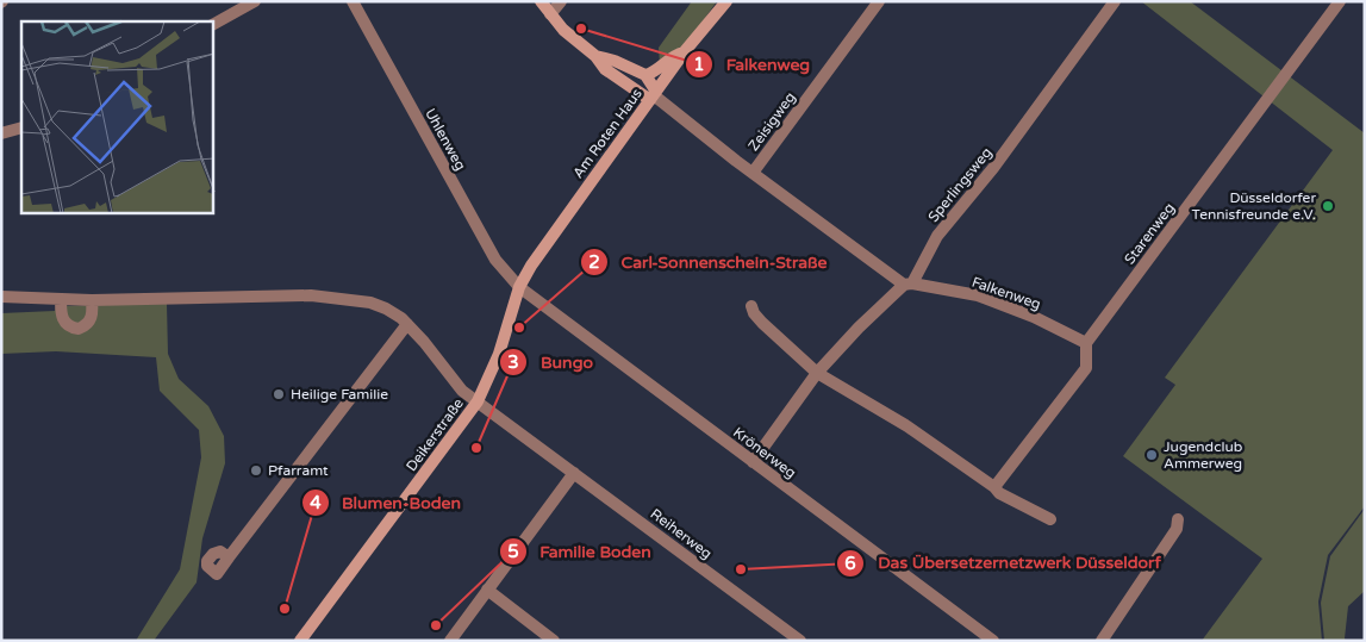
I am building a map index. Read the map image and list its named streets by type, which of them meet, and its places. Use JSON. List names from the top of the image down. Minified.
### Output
{"streets":{"street":["Zeisigweg","Am Roten Haus","Uhlenweg","Sperlingsweg","Starenweg","Falkenweg","Deikerstraße","Krönerweg","Reiherweg"]},"crossings":[["Zeisigweg","Falkenweg"],["Am Roten Haus","Uhlenweg"],["Am Roten Haus","Falkenweg"],["Am Roten Haus","Deikerstraße"],["Am Roten Haus","Krönerweg"],["Uhlenweg","Deikerstraße"],["Uhlenweg","Krönerweg"],["Sperlingsweg","Falkenweg"],["Sperlingsweg","Krönerweg"],["Starenweg","Falkenweg"],["Deikerstraße","Krönerweg"],["Deikerstraße","Reiherweg"]],"places":["Falkenweg","Düsseldorfer Tennisfreunde e.V.","Carl-Sonnenschein-Straße","Heilige Familie","Bungo","Jugendclub Ammerweg","Pfarramt","Das Übersetzernetzwerk Düsseldorf","Blumen-Boden","Familie Boden"]}
